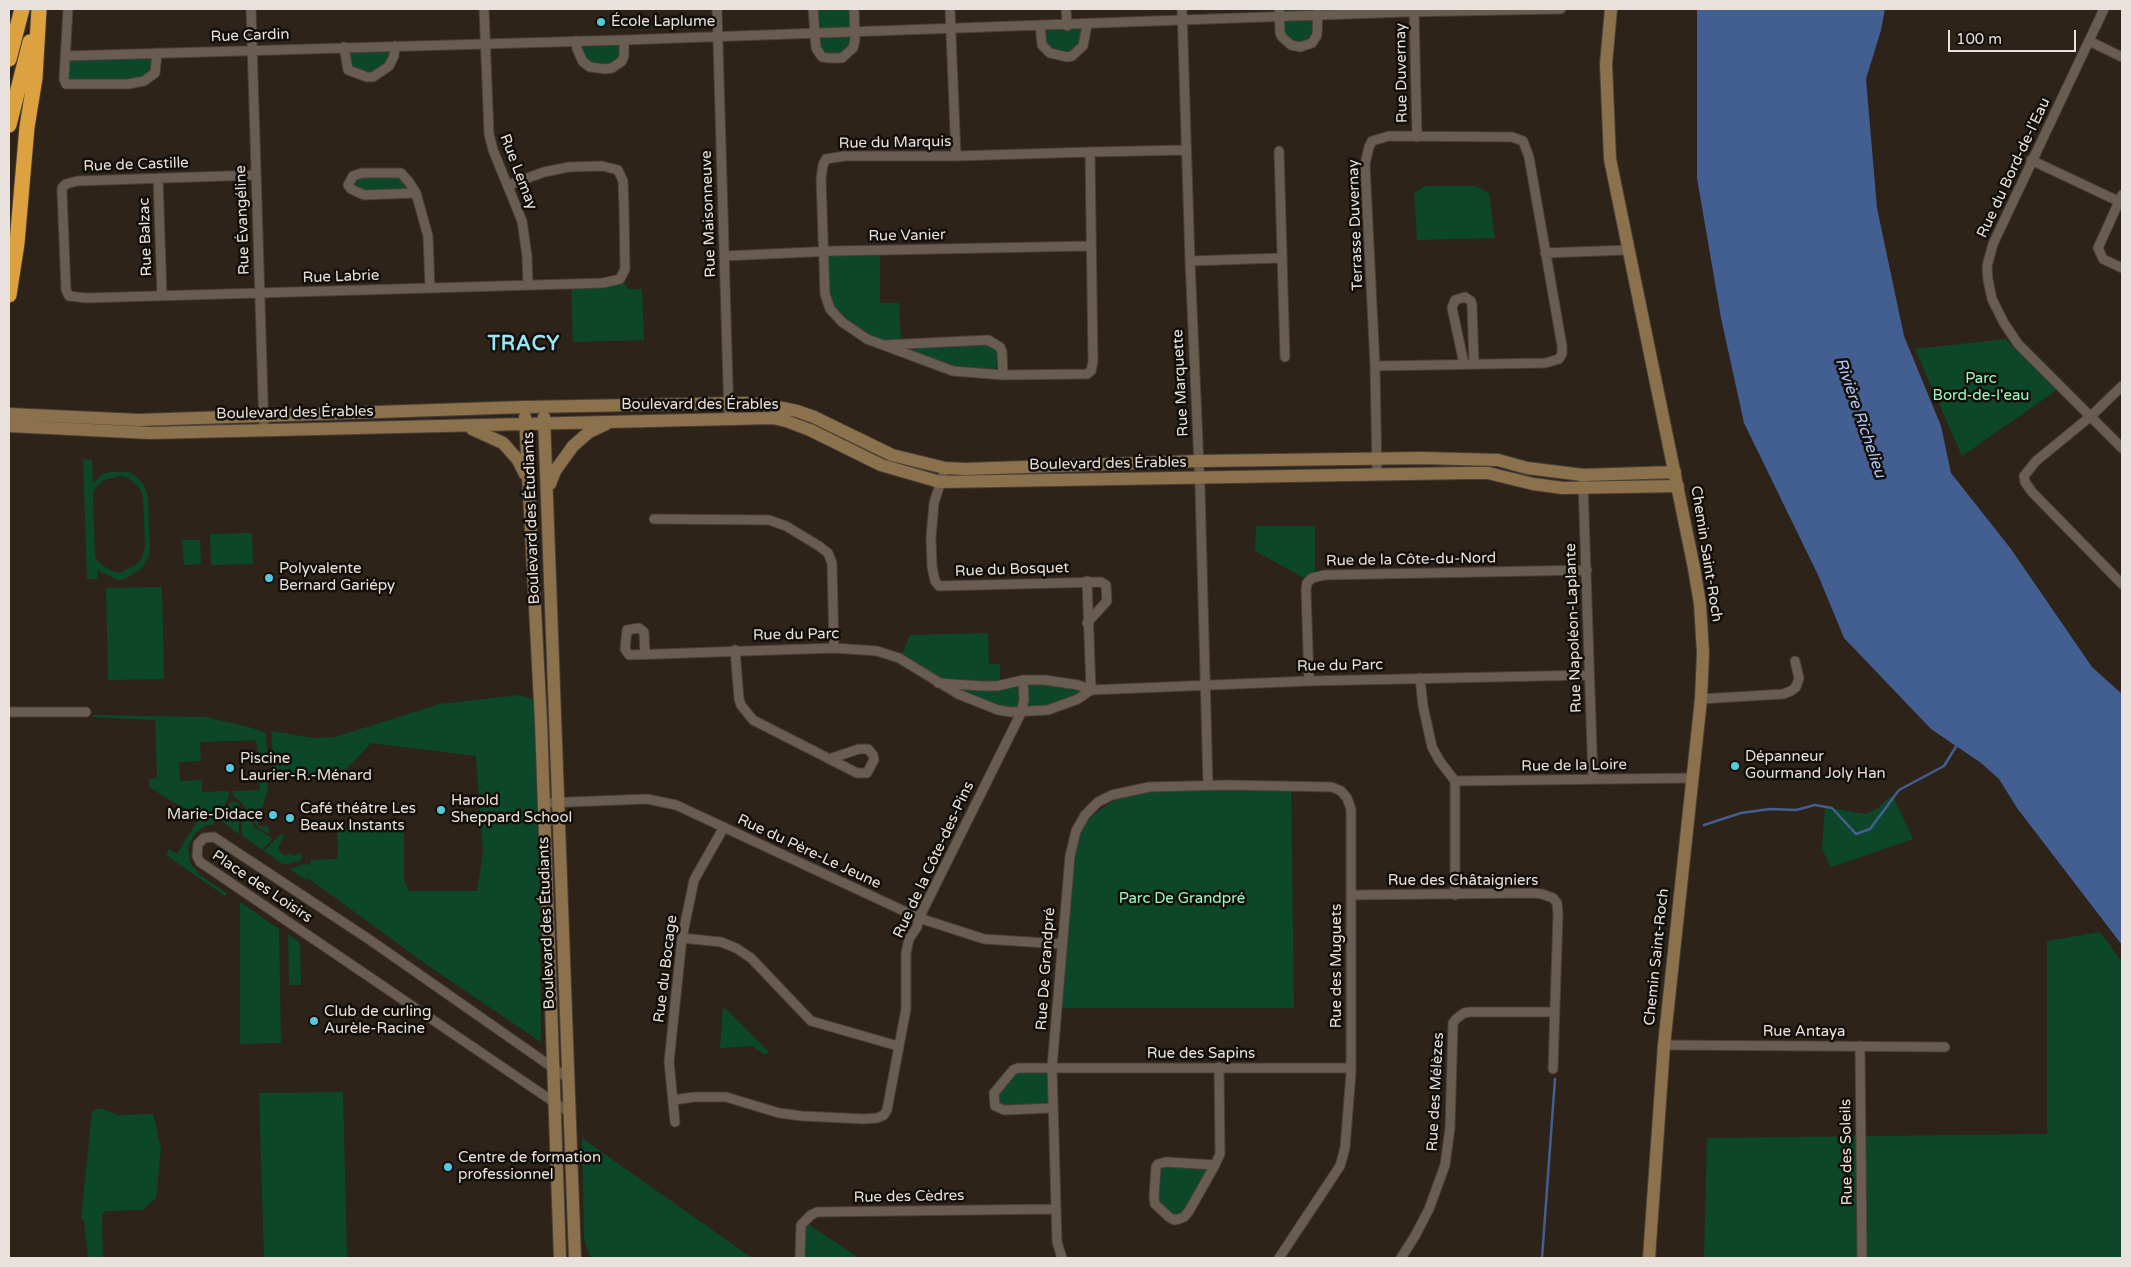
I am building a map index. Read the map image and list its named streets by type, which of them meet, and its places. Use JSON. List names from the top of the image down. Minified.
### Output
{"streets":{"street":["Rue Cardin","Rue Duvernay","Rue du Marquis","Rue de Castille","Rue du Bord-de-l'Eau","Rue Lemay","Rue Maisonneuve","Rue Évangéline","Terrasse Duvernay","Rue Vanier","Rue Balzac","Rue Labrie","Rue Marquette","Boulevard des Érables","Boulevard des Étudiants","Chemin Saint-Roch","Rue de la Côte-du-Nord","Rue du Bosquet","Rue Napoléon-Laplante","Rue du Parc","Rue de la Loire","Rue du Père-Le Jeune","Rue de la Côte-des-Pins","Rue des Châtaigniers","Place des Loisirs","Rue des Muguets","Rue du Bocage","Rue De Grandpré","Rue Antaya","Rue des Sapins","Rue des Mélèzes","Rue des Soleils","Rue des Cèdres"]},"crossings":[["Rue Cardin","Rue Duvernay"],["Rue Cardin","Rue Lemay"],["Rue Cardin","Rue Maisonneuve"],["Rue Cardin","Rue Évangéline"],["Rue Cardin","Rue Marquette"],["Rue Duvernay","Terrasse Duvernay"],["Rue du Marquis","Rue Vanier"],["Rue du Marquis","Rue Marquette"],["Rue de Castille","Rue Évangéline"],["Rue de Castille","Rue Balzac"],["Rue de Castille","Rue Labrie"],["Rue Lemay","Rue Labrie"],["Rue Maisonneuve","Rue Vanier"],["Rue Maisonneuve","Boulevard des Érables"],["Rue Évangéline","Rue Labrie"],["Rue Évangéline","Boulevard des Érables"],["Terrasse Duvernay","Boulevard des Érables"],["Rue Balzac","Rue Labrie"],["Rue Marquette","Boulevard des Érables"],["Rue Marquette","Rue du Parc"],["Rue Marquette","Rue des Muguets"],["Rue Marquette","Rue De Grandpré"],["Boulevard des Érables","Boulevard des Étudiants"],["Boulevard des Érables","Chemin Saint-Roch"],["Boulevard des Érables","Rue du Bosquet"],["Boulevard des Érables","Rue Napoléon-Laplante"],["Boulevard des Étudiants","Rue du Père-Le Jeune"],["Boulevard des Étudiants","Place des Loisirs"],["Chemin Saint-Roch","Rue de la Loire"],["Chemin Saint-Roch","Rue Antaya"],["Rue de la Côte-du-Nord","Rue Napoléon-Laplante"],["Rue de la Côte-du-Nord","Rue du Parc"],["Rue du Bosquet","Rue du Parc"],["Rue Napoléon-Laplante","Rue du Parc"],["Rue Napoléon-Laplante","Rue de la Loire"],["Rue du Parc","Rue de la Côte-des-Pins"],["Rue du Père-Le Jeune","Rue de la Côte-des-Pins"],["Rue du Père-Le Jeune","Rue du Bocage"],["Rue du Père-Le Jeune","Rue De Grandpré"],["Rue de la Côte-des-Pins","Rue du Bocage"],["Rue des Châtaigniers","Rue des Muguets"],["Rue des Châtaigniers","Rue des Mélèzes"],["Rue des Muguets","Rue De Grandpré"],["Rue des Muguets","Rue des Sapins"],["Rue De Grandpré","Rue des Sapins"],["Rue De Grandpré","Rue des Cèdres"],["Rue Antaya","Rue des Soleils"]],"districts":["TRACY"],"water":["Rivière Richelieu"],"parks":["Parc Bord-de-l'eau","Parc De Grandpré"],"places":["École Laplume","Polyvalente Bernard Gariépy","Dépanneur Gourmand Joly Han","Piscine Laurier-R.-Ménard","Harold Sheppard School","Marie-Didace","Café théâtre Les Beaux Instants","Club de curling Aurèle-Racine","Centre de formation professionnel"],"scale_bar":"100 m"}
